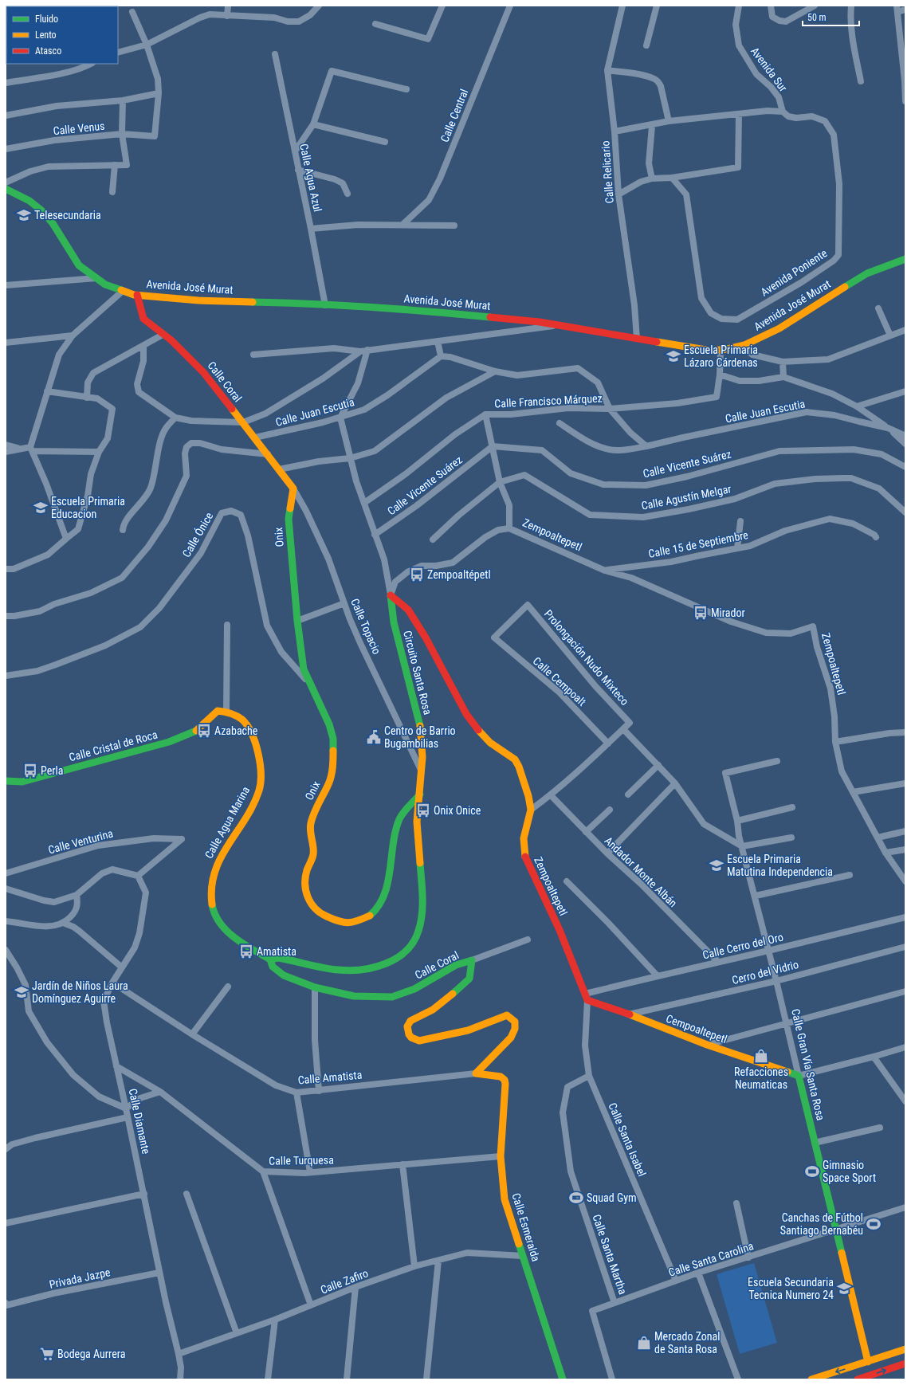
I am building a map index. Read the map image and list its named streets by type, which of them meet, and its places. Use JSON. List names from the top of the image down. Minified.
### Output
{"streets":{"main road":["Avenida José Murat","Calle Coral","Zempoaltepetl","Onix","Circuito Santa Rosa","Calle Cristal de Roca","Calle Agua Marina","Cempoaltepetl","Calle Gran Vía Santa Rosa","Calle Amatista","Calle Esmeralda"],"street":["Avenida Sur","Calle Central","Calle Venus","Calle Relicario","Calle Agua Azul","Avenida Poniente","Calle Francisco Márquez","Calle Juan Escutia","Calle Vicente Suárez","Calle Agustín Melgar","Calle Ónice","Calle 15 de Septiembre","Calle Topacio","Prolongación Nudo Mixteco","Calle Cempoalt","Calle Venturina","Andador Monte Albán","Calle Cerro del Oro","Cerro del Vidrio","Calle Diamante","Calle Santa Isabel","Calle Turquesa","Calle Santa Martha","Calle Santa Carolina","Privada Jazpe","Calle Zafiro"]},"crossings":[["Avenida Sur","Avenida Poniente"],["Calle Relicario","Avenida José Murat"],["Calle Agua Azul","Avenida José Murat"],["Avenida José Murat","Calle Coral"],["Avenida José Murat","Calle Francisco Márquez"],["Calle Coral","Calle Juan Escutia"],["Calle Coral","Onix"],["Calle Coral","Calle Topacio"],["Calle Coral","Calle Agua Marina"],["Calle Coral","Calle Amatista"],["Calle Ónice","Onix"],["Zempoaltepetl","Calle 15 de Septiembre"],["Zempoaltepetl","Circuito Santa Rosa"],["Zempoaltepetl","Calle Cerro del Oro"],["Zempoaltepetl","Cempoaltepetl"],["Zempoaltepetl","Calle Santa Isabel"],["Onix","Calle Topacio"],["Onix","Circuito Santa Rosa"],["Calle Topacio","Circuito Santa Rosa"],["Prolongación Nudo Mixteco","Calle Cempoalt"],["Calle Cristal de Roca","Calle Agua Marina"],["Calle Venturina","Calle Diamante"],["Andador Monte Albán","Calle Cerro del Oro"],["Calle Cerro del Oro","Cempoaltepetl"],["Calle Cerro del Oro","Calle Gran Vía Santa Rosa"],["Calle Cerro del Oro","Calle Santa Isabel"],["Cerro del Vidrio","Cempoaltepetl"],["Cerro del Vidrio","Calle Gran Vía Santa Rosa"],["Cempoaltepetl","Calle Gran Vía Santa Rosa"],["Cempoaltepetl","Calle Santa Isabel"],["Calle Gran Vía Santa Rosa","Calle Santa Carolina"],["Calle Amatista","Calle Diamante"],["Calle Amatista","Calle Esmeralda"],["Calle Diamante","Calle Turquesa"],["Calle Diamante","Privada Jazpe"],["Calle Diamante","Calle Zafiro"],["Calle Santa Isabel","Calle Santa Martha"],["Calle Santa Isabel","Calle Santa Carolina"],["Calle Turquesa","Calle Esmeralda"],["Calle Esmeralda","Calle Zafiro"],["Calle Santa Martha","Calle Santa Carolina"]],"places":{"school or university":["Telesecundaria","Escuela Primaria Lázaro Cárdenas","Escuela Primaria Educacion","Escuela Primaria Matutina Independencia","Jardín de Niños Laura Domínguez Aguirre","Escuela Secundaria Tecnica Numero 24"],"bus stop":["Zempoaltépetl","Mirador","Azabache","Perla","Onix Onice","Amatista"],"public building":["Centro de Barrio Bugambilias"],"shop":["Refacciones Neumaticas","Mercado Zonal de Santa Rosa"],"sports":["Gimnasio Space Sport","Squad Gym","Canchas de Fútbol Santiago Bernabéu"],"supermarket":["Bodega Aurrera"]},"legend":["Fluido","Lento","Atasco"],"scale_bar":"50 m"}
